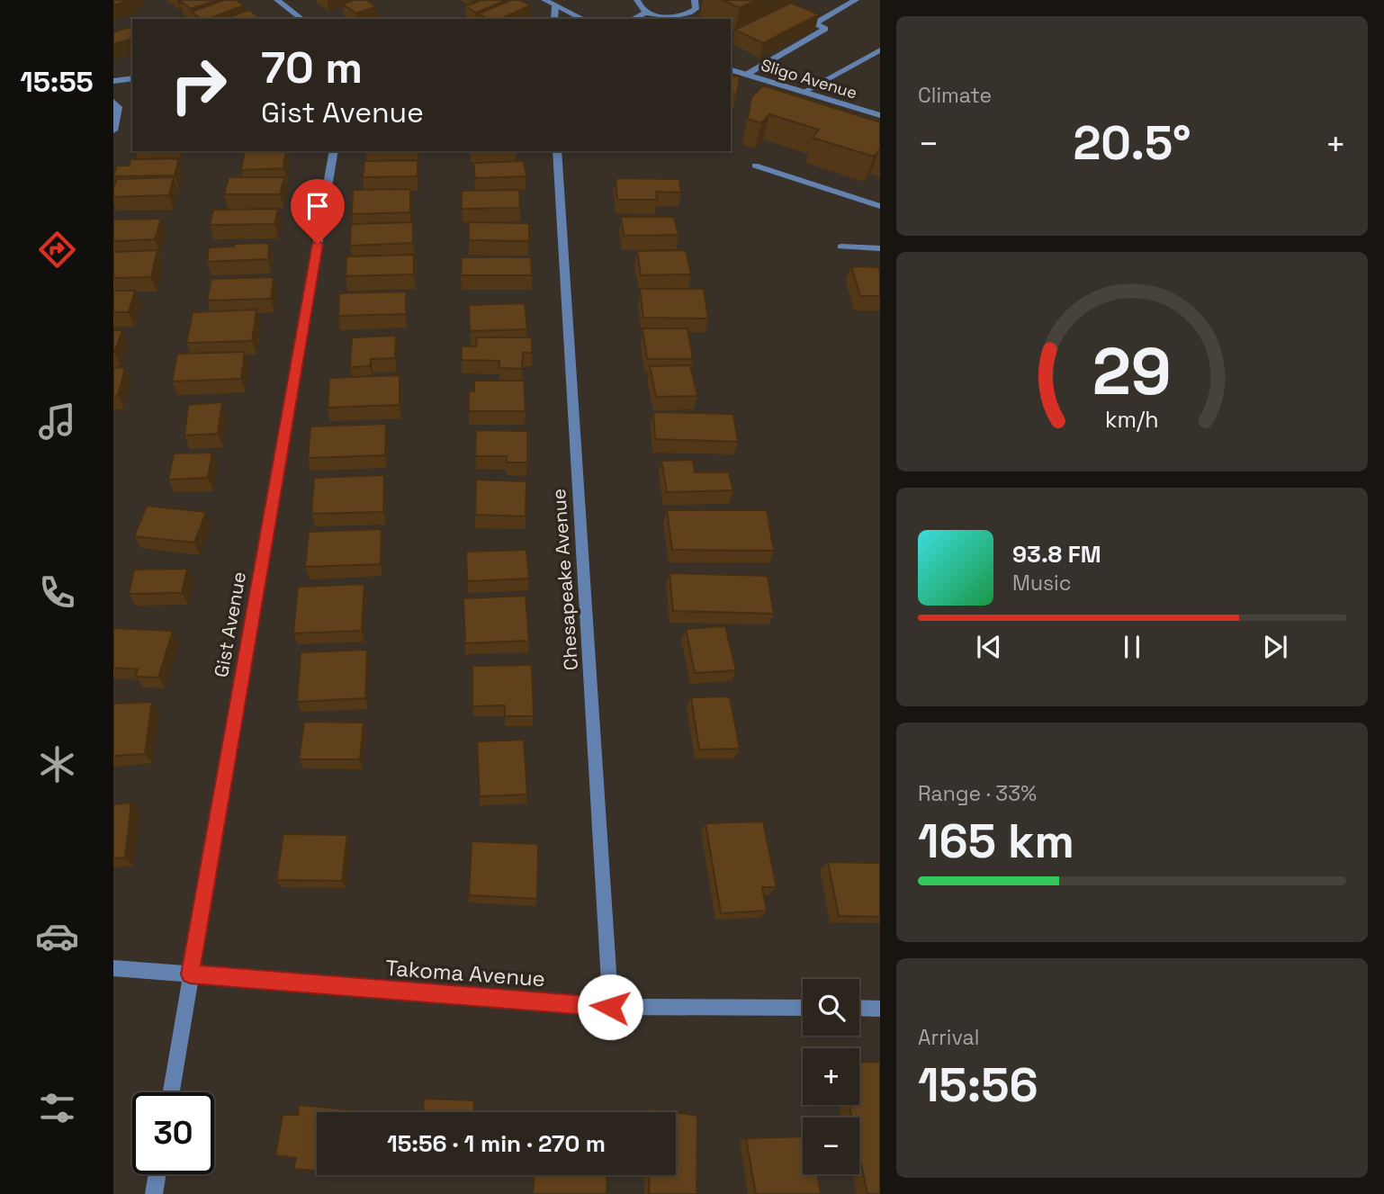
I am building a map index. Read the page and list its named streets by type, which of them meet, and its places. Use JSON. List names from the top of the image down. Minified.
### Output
{"streets":{"street":["Sligo Avenue","Chesapeake Avenue","Gist Avenue","Takoma Avenue"]},"crossings":[["Chesapeake Avenue","Takoma Avenue"],["Gist Avenue","Takoma Avenue"]],"page":{"tabs":"15:55","tile":["Climate",["Range · 33%","165 km"],["Arrival","15:56"]],"turn":["70 m","Gist Avenue"],"heat":["−","20.5°","+"],"song":["93.8 FM","Music"],"map_buttons":["+","−"],"limit":"30","trip":"15:56 · 1 min · 270 m","gauge":["29","km/h"]}}
